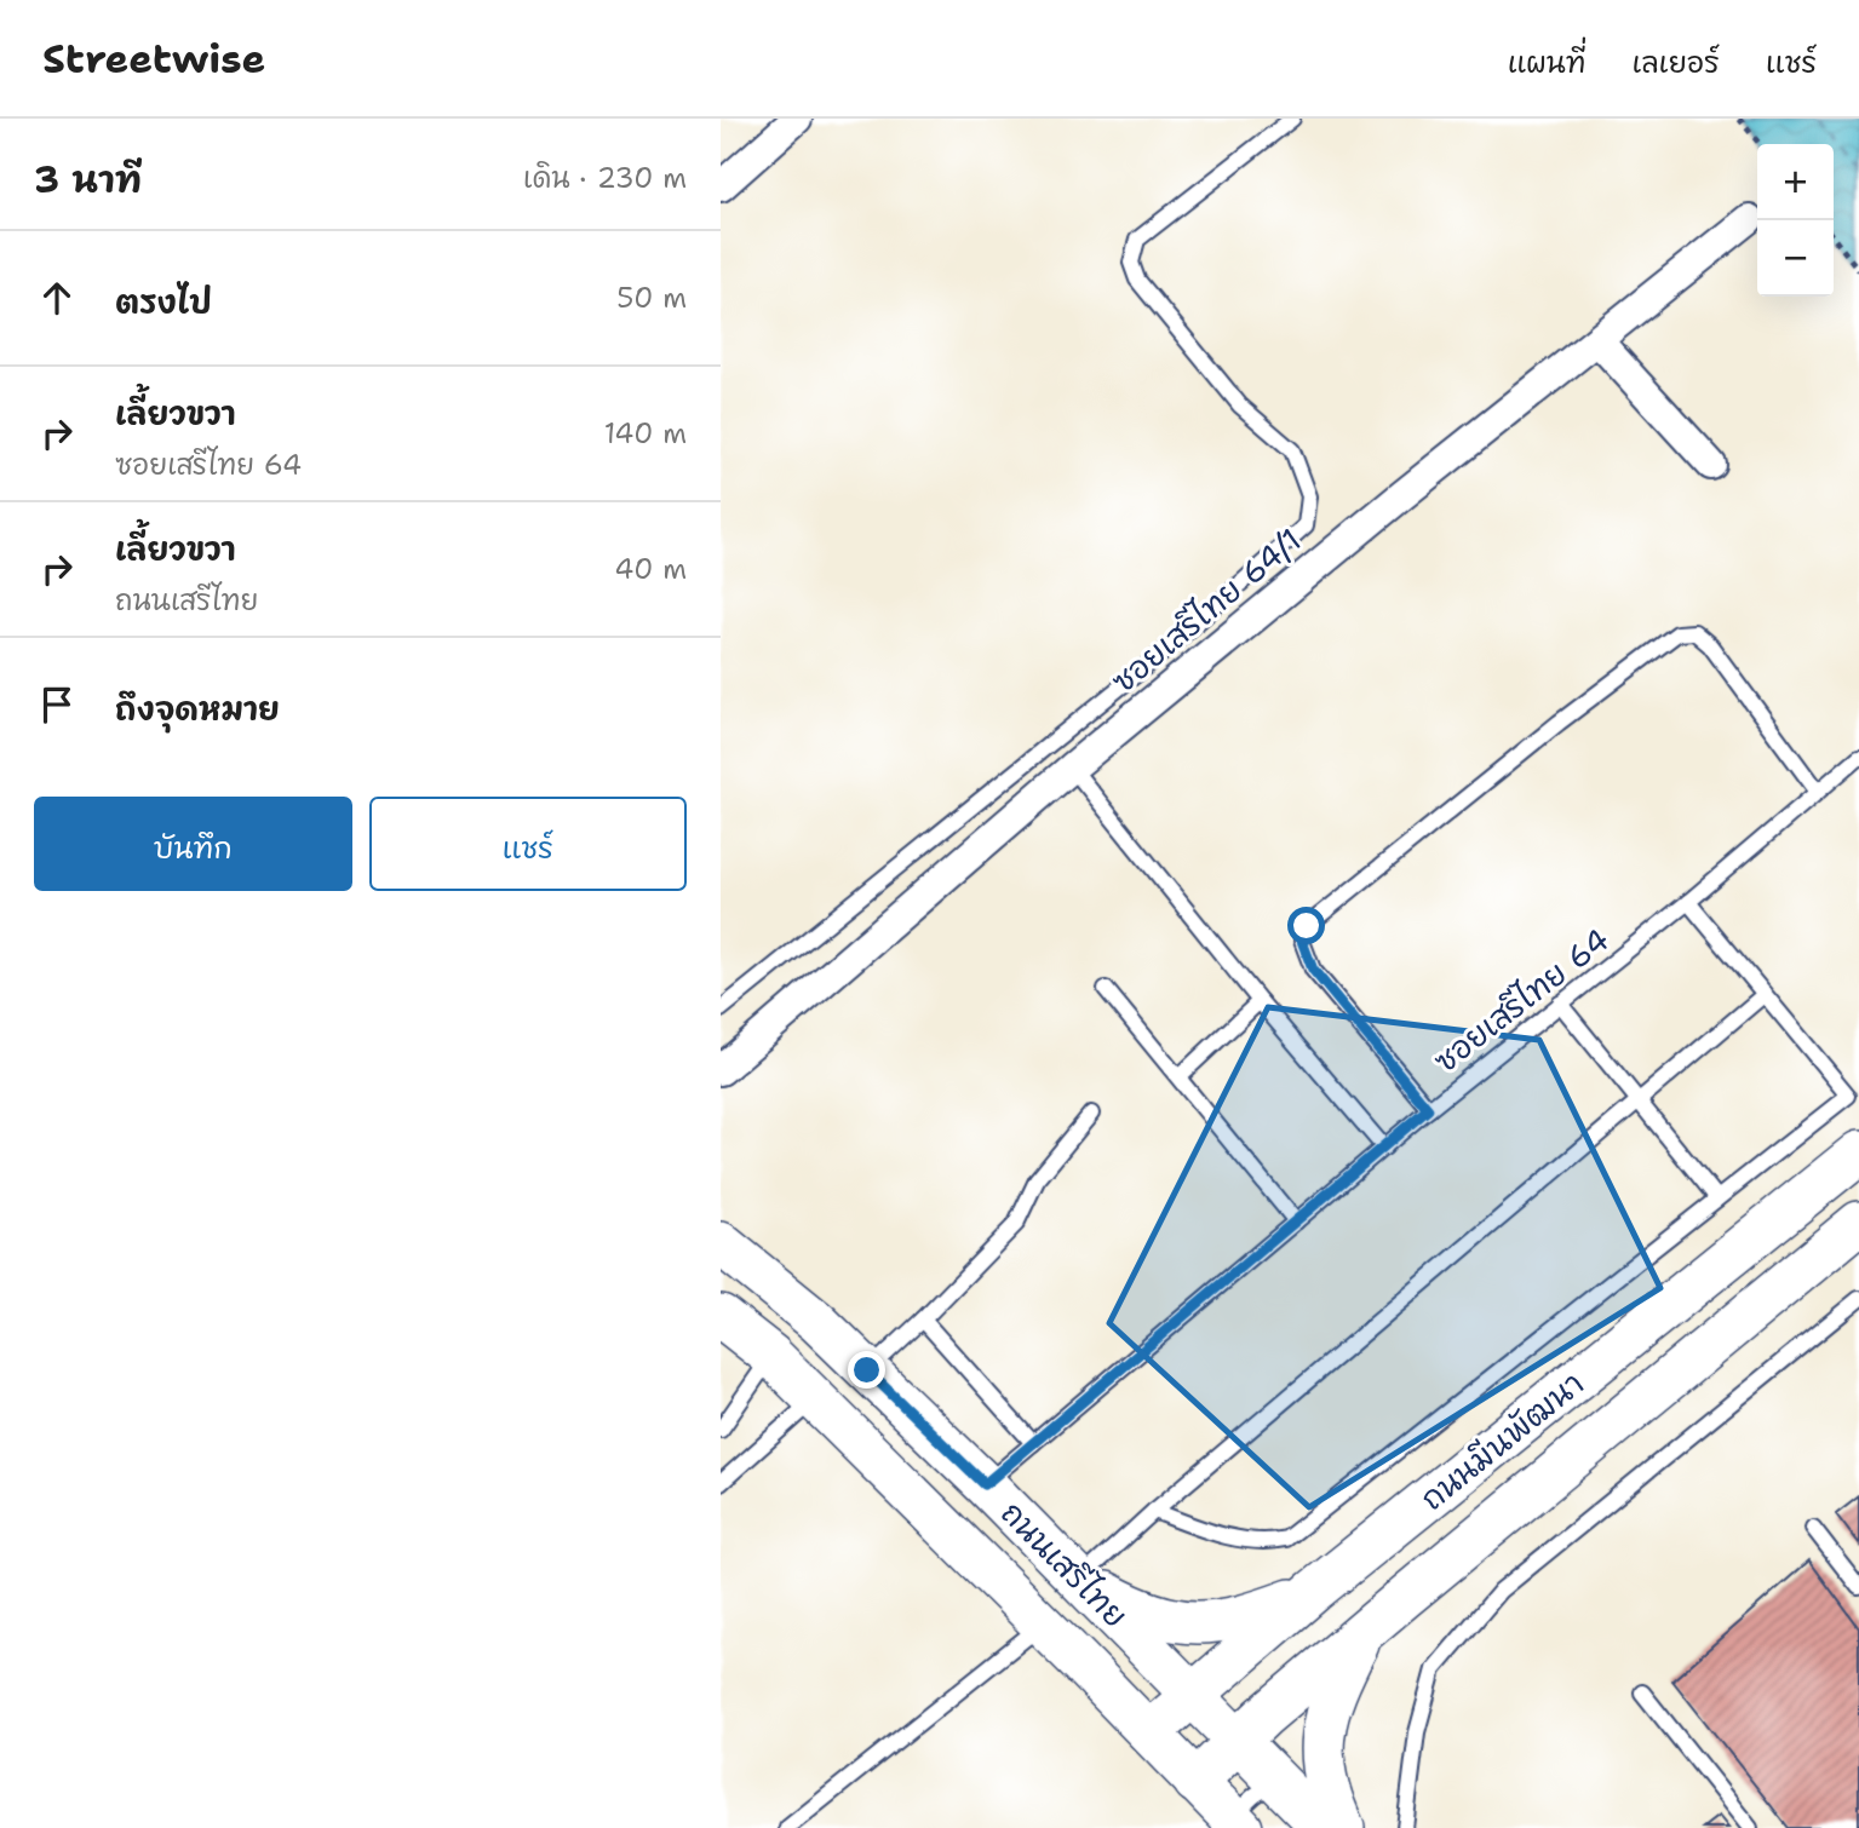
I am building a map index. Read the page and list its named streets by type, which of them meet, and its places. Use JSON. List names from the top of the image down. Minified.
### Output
{"streets":{"main road":["ถนนมีนพัฒนา","ถนนเสรีไทย"],"street":["ซอยเสรีไทย 64/1"],"lane":["ซอยเสรีไทย 64"]},"crossings":[["ซอยเสรีไทย 64","ถนนเสรีไทย"],["ถนนมีนพัฒนา","ถนนเสรีไทย"]],"page":{"header":"Streetwise","nav":["แผนที่","เลเยอร์","แชร์"],"heading":["3 นาที","เดิน · 230 m"],"map_buttons":["+","−"],"list":[["ตรงไป","50 m"],["เลี้ยวขวา","ซอยเสรีไทย 64","140 m"],["เลี้ยวขวา","ถนนเสรีไทย","40 m"],"ถึงจุดหมาย"],"buttons":["บันทึก","แชร์"]}}
